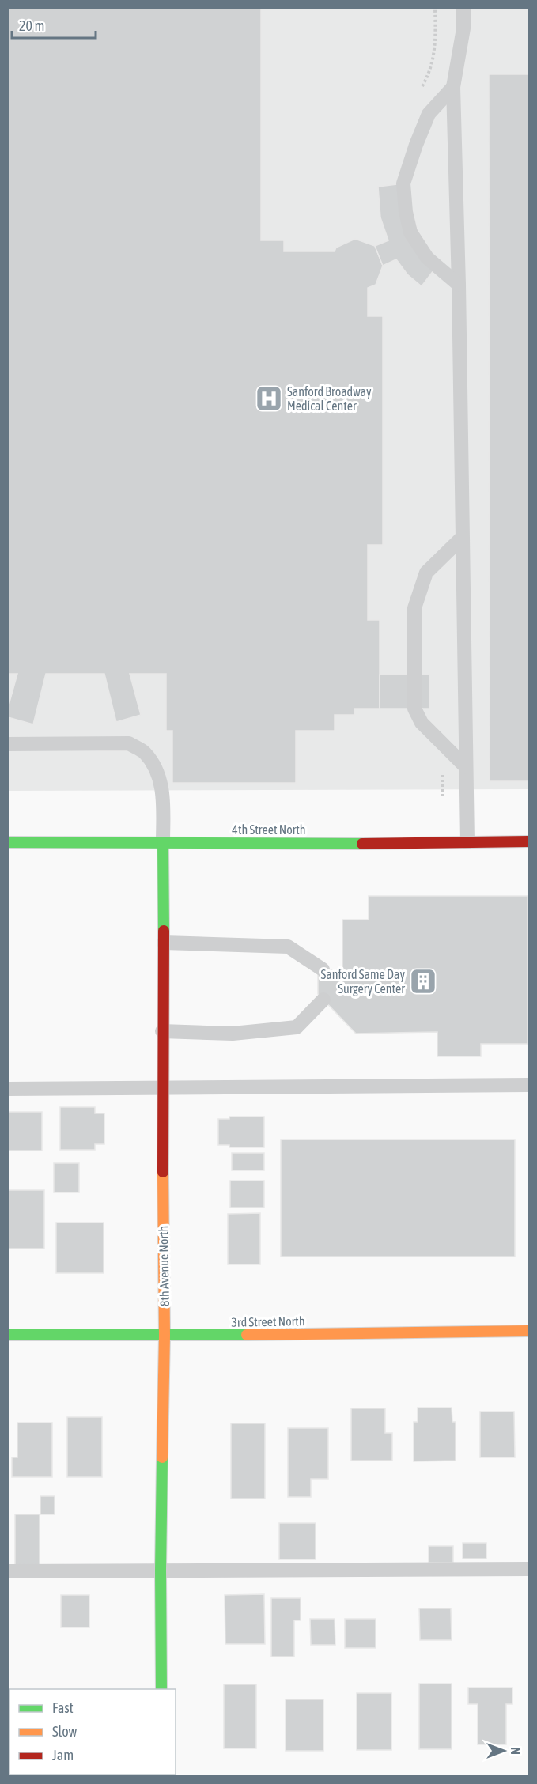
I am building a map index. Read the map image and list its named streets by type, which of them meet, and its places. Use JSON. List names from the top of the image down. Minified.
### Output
{"streets":{"street":["4th Street North","8th Avenue North","3rd Street North"]},"crossings":[["4th Street North","8th Avenue North"],["8th Avenue North","3rd Street North"]],"places":{"hospital":["Sanford Broadway Medical Center"],"building":["Sanford Same Day Surgery Center"]},"legend":["Fast","Slow","Jam"],"scale_bar":"20 m","north":"right"}
